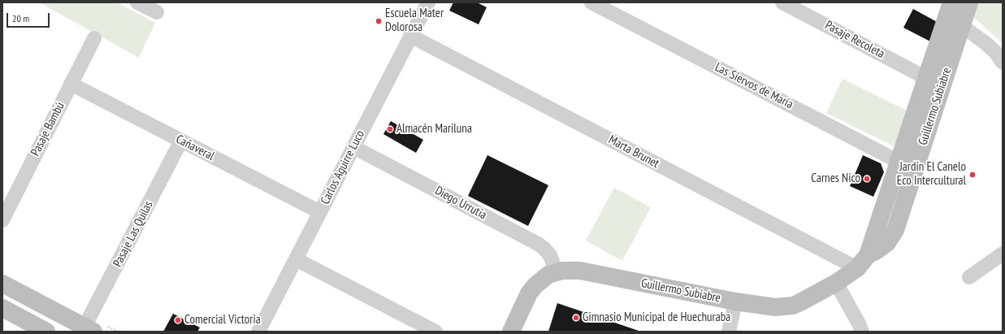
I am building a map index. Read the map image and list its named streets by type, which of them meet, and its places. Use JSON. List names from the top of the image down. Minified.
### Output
{"streets":{"street":["Pasaje Recoleta","Las Siervos de María","Guillermo Subiabre","Pasaje Bambú","Cañaveral","Marta Brunet","Carlos Aguirre Luco","Diego Urrutia","Pasaje Las Quilas"]},"crossings":[["Pasaje Recoleta","Guillermo Subiabre"],["Las Siervos de María","Guillermo Subiabre"],["Guillermo Subiabre","Marta Brunet"],["Guillermo Subiabre","Diego Urrutia"],["Pasaje Bambú","Cañaveral"],["Cañaveral","Carlos Aguirre Luco"],["Cañaveral","Pasaje Las Quilas"],["Marta Brunet","Carlos Aguirre Luco"],["Carlos Aguirre Luco","Diego Urrutia"]],"places":["Escuela Mater Dolorosa","Almacén Mariluna","Jardín El Canelo Eco Intercultural","Carnes Nico","Gimnasio Municipal de Huechuraba","Comercial Victoria"],"scale_bar":"20 m"}
